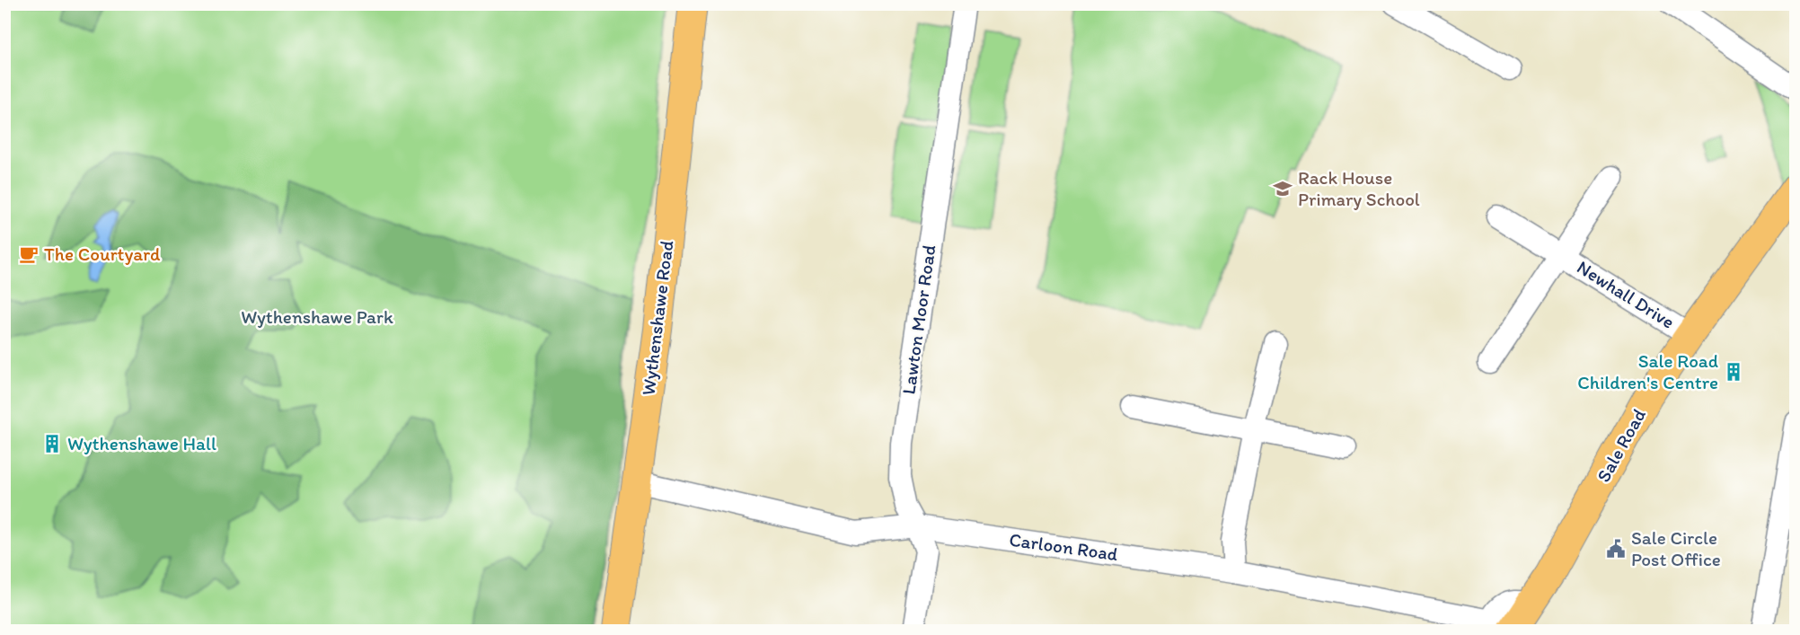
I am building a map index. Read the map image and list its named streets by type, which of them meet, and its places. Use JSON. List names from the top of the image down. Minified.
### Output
{"streets":{"main road":["Wythenshawe Road","Sale Road"],"street":["Newhall Drive","Lawton Moor Road","Carloon Road"]},"crossings":[["Newhall Drive","Sale Road"],["Wythenshawe Road","Carloon Road"],["Lawton Moor Road","Carloon Road"],["Sale Road","Carloon Road"]],"parks":["Wythenshawe Park"],"places":{"school or university":["Rack House Primary School"],"cafe":["The Courtyard"],"building":["Sale Road Children's Centre","Wythenshawe Hall"],"public building":["Sale Circle Post Office"]}}
